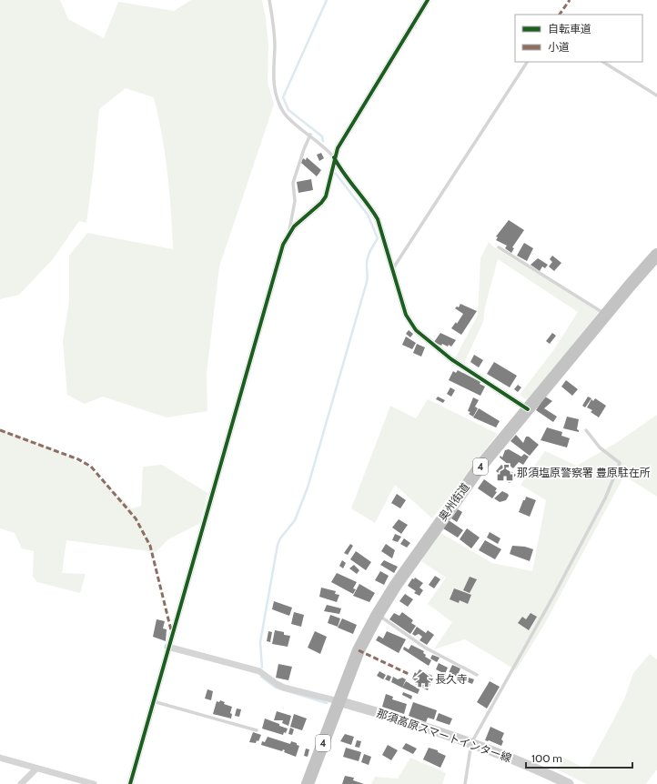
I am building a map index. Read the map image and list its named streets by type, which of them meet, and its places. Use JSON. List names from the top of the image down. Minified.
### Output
{"streets":{"highway":["4","奥州街道"],"main road":["那須高原スマートインター線"]},"crossings":[["奥州街道","那須高原スマートインター線"]],"places":{"public building":["那須塩原警察署 豊原駐在所"],"temple":["長久寺"]},"legend":["自転車道","小道"],"scale_bar":"100 m"}
